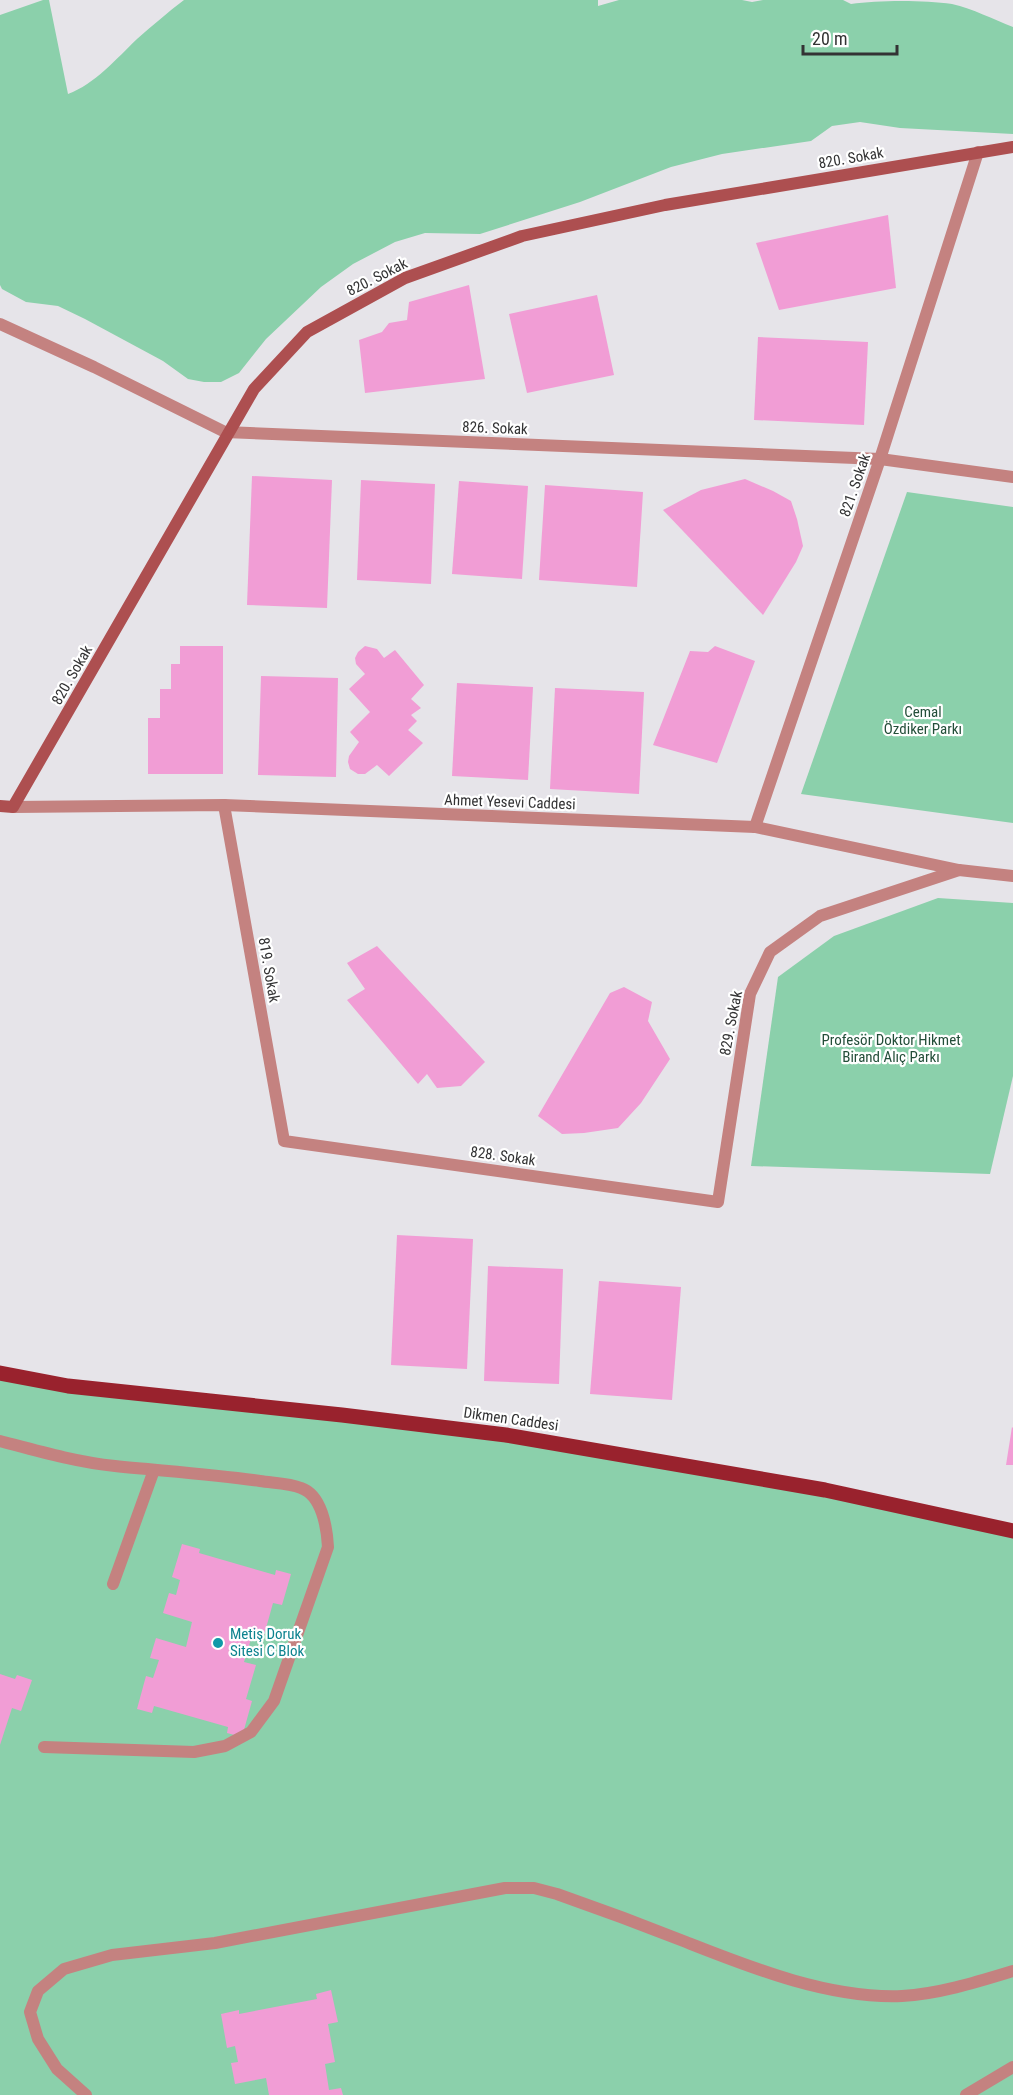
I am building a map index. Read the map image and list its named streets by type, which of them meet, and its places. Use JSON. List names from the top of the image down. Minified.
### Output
{"streets":{"main road":["Dikmen Caddesi"],"street":["820. Sokak","826. Sokak","821. Sokak","Ahmet Yesevi Caddesi","819. Sokak","829. Sokak","828. Sokak"]},"crossings":[["820. Sokak","826. Sokak"],["820. Sokak","821. Sokak"],["820. Sokak","Ahmet Yesevi Caddesi"],["826. Sokak","821. Sokak"],["821. Sokak","Ahmet Yesevi Caddesi"],["Ahmet Yesevi Caddesi","819. Sokak"],["Ahmet Yesevi Caddesi","829. Sokak"],["819. Sokak","828. Sokak"],["829. Sokak","828. Sokak"]],"parks":["Cemal Özdiker Parkı","Profesör Doktor Hikmet Birand Alıç Parkı"],"places":["Metiş Doruk Sitesi C Blok"],"scale_bar":"20 m"}
